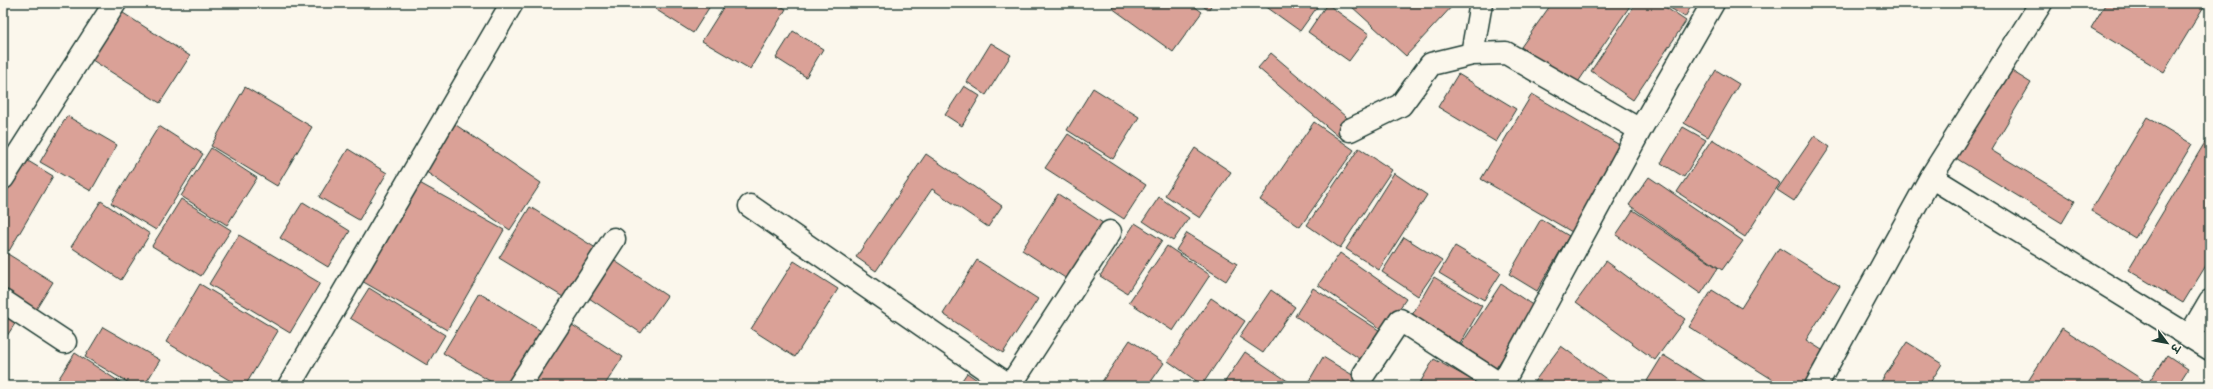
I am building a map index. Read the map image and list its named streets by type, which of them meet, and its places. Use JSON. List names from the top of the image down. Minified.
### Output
{"north":"bottom right"}
